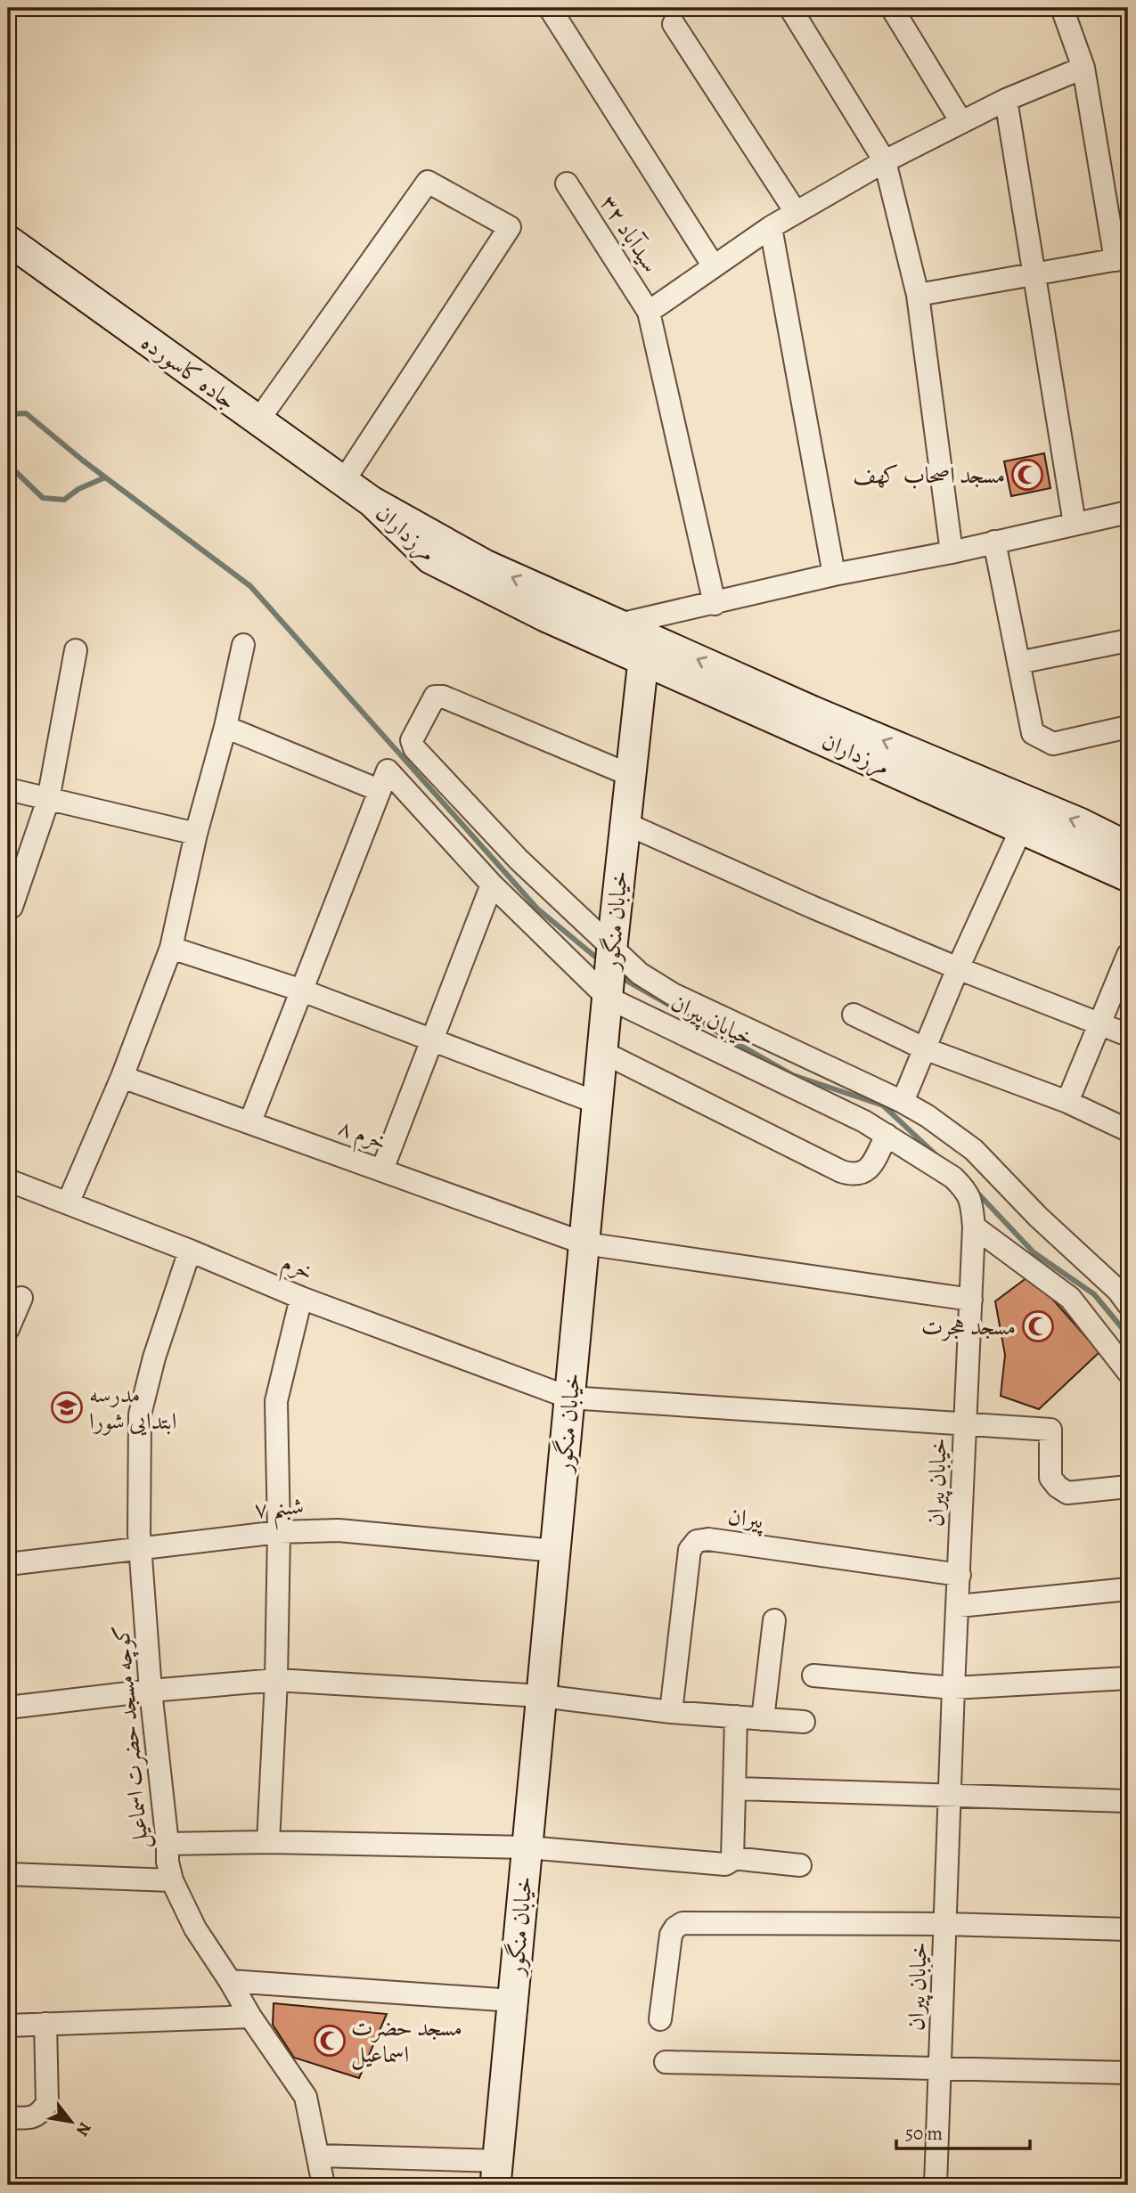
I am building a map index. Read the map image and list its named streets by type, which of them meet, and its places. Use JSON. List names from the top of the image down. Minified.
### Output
{"streets":{"street":["سیدآباد ۳۲","جاده کاسورده","مرزداران","خیابان منگور","خیابان پیران","خرم ۸","خرم","شبنم ۷","پیران","کوچه مسجد حضرت اسماعیل"]},"crossings":[["جاده کاسورده","مرزداران"],["مرزداران","خیابان منگور"],["خیابان منگور","خیابان پیران"],["خیابان منگور","خرم ۸"],["خیابان منگور","خرم"],["خیابان منگور","شبنم ۷"],["خیابان پیران","خرم ۸"],["خیابان پیران","خرم"],["خیابان پیران","پیران"],["خرم","کوچه مسجد حضرت اسماعیل"],["شبنم ۷","کوچه مسجد حضرت اسماعیل"]],"places":{"mosque":["مسجد اصحاب کهف","مسجد هجرت","مسجد حضرت اسماعیل"],"school or university":["مدرسه ابتدایی شورا"]},"scale_bar":"50 m","north":"bottom right"}
